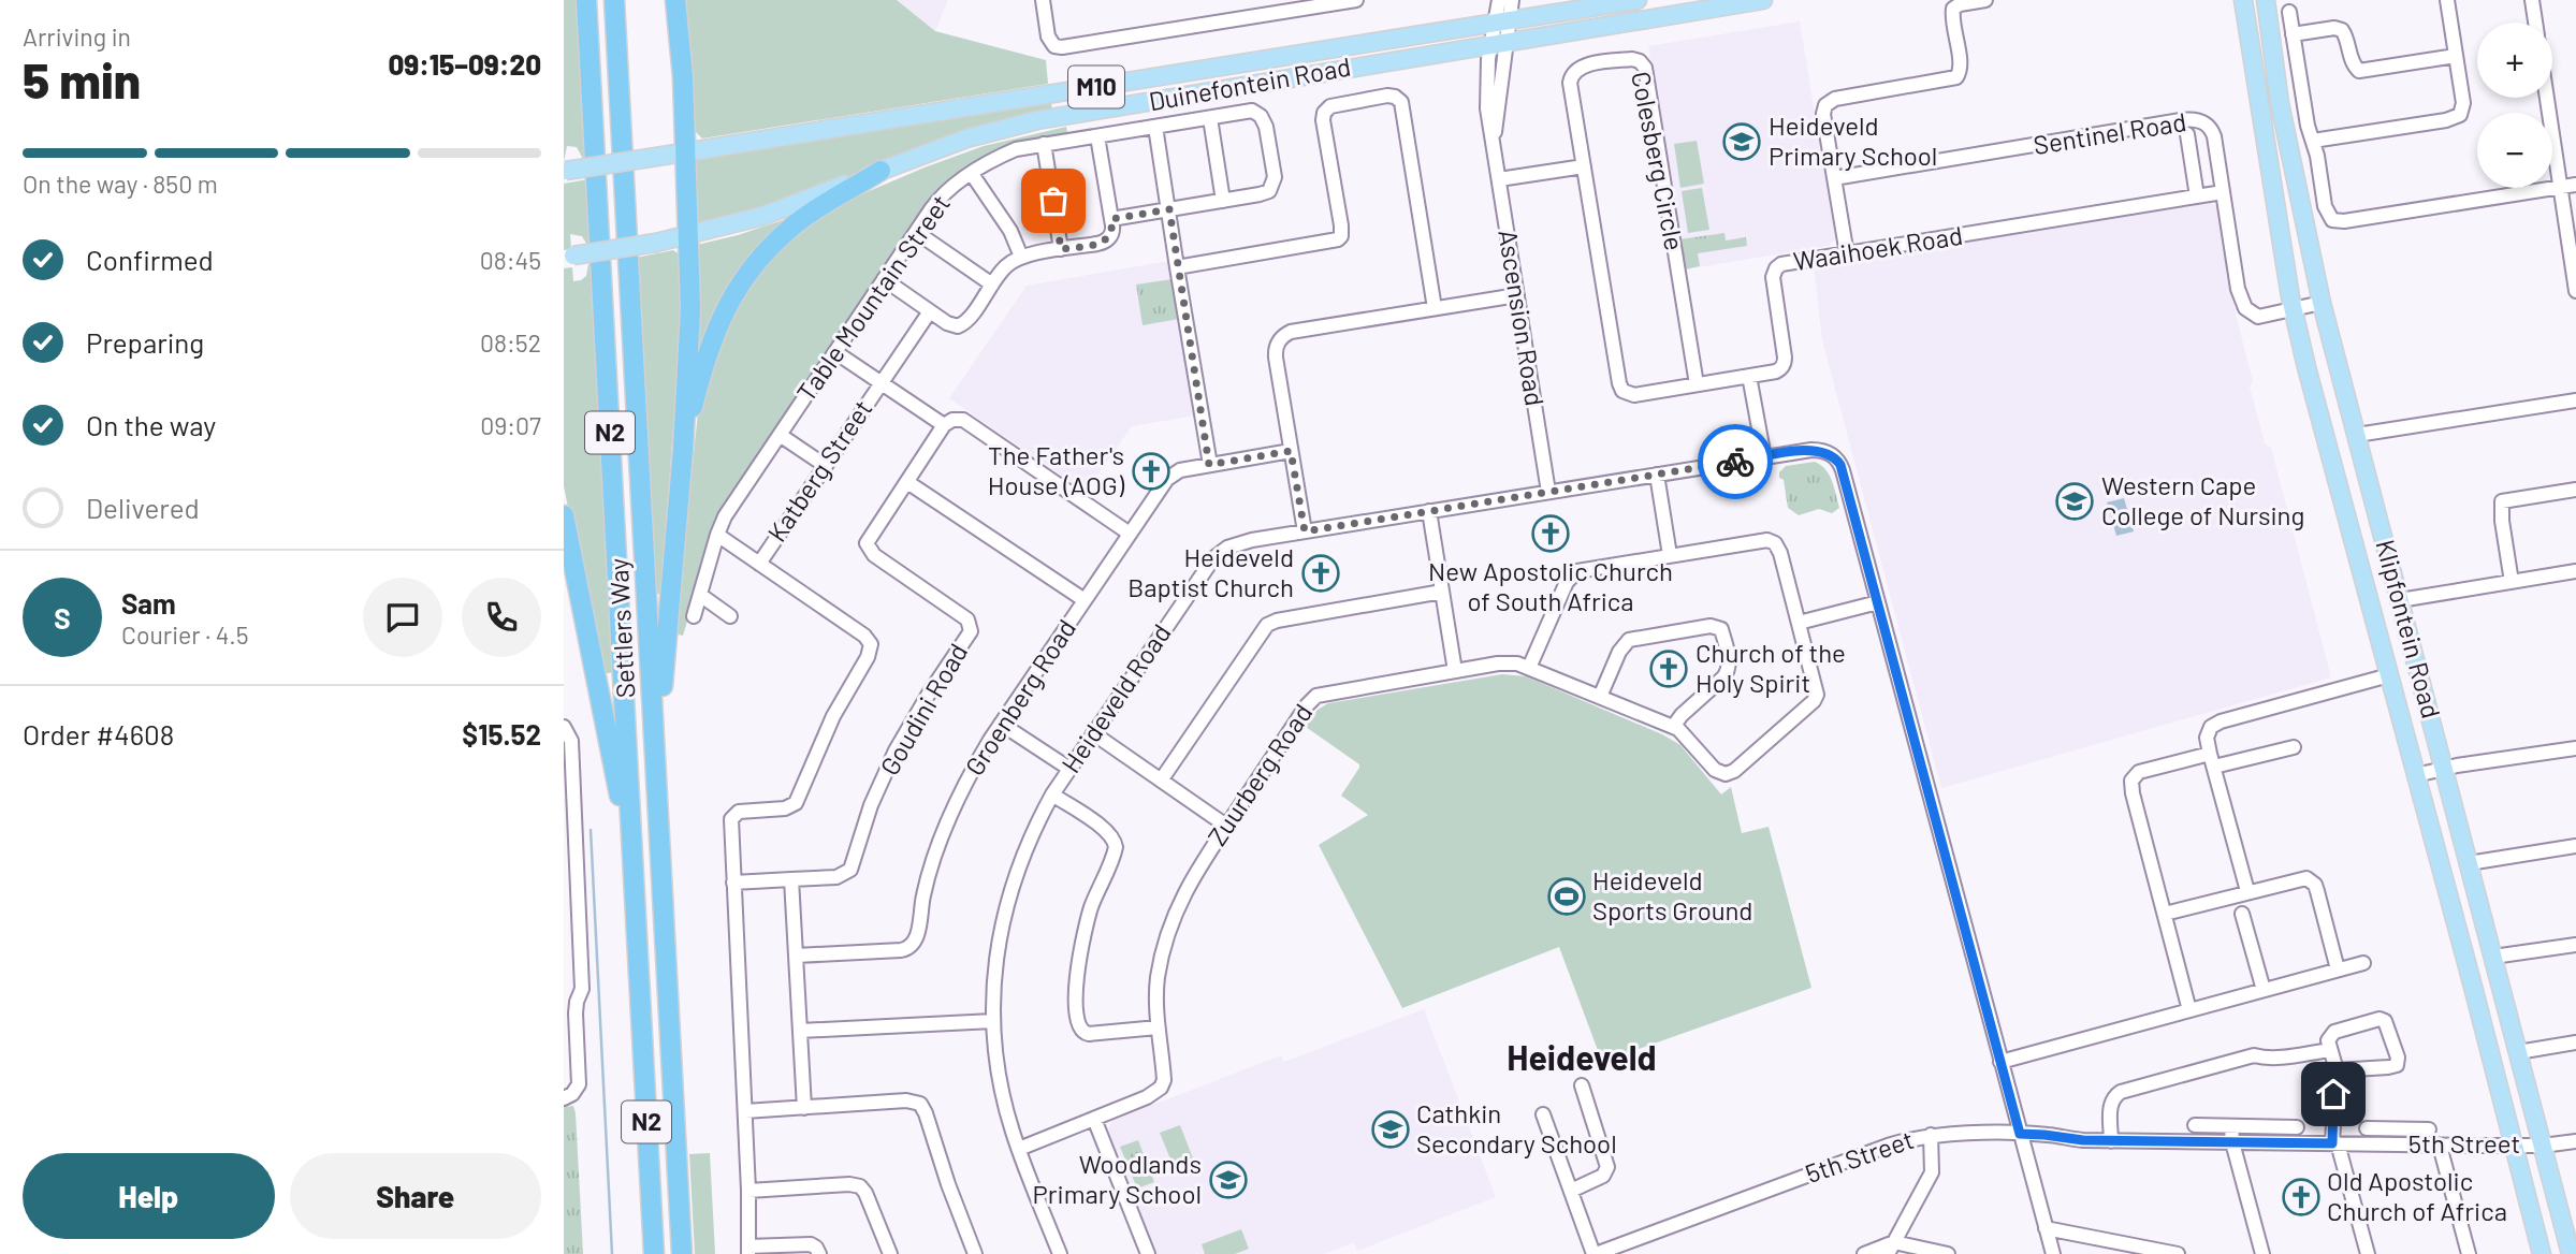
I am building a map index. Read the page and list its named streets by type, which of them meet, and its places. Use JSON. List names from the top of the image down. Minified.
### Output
{"streets":{"highway":["N2","Settlers Way"],"main road":["Duinefontein Road","M10","Klipfontein Road"],"street":["Sentinel Road","Colesberg Circle","Waaihoek Road","Table Mountain Street","Ascension Road","Katberg Street","Groenberg Road","Heideveld Road","Goudini Road","Zuurberg Road","5th Street"]},"crossings":[["Duinefontein Road","Ascension Road"],["Sentinel Road","Waaihoek Road"],["Sentinel Road","Klipfontein Road"],["Colesberg Circle","Waaihoek Road"],["Ascension Road","Heideveld Road"],["Katberg Street","Goudini Road"],["Klipfontein Road","5th Street"],["Heideveld Road","Zuurberg Road"],["Heideveld Road","5th Street"]],"districts":["Heideveld"],"places":{"school or university":["Heideveld Primary School","Western Cape College of Nursing","Cathkin Secondary School","Woodlands Primary School"],"church":["The Father's House (AOG)","New Apostolic Church of South Africa","Heideveld Baptist Church","Church of the Holy Spirit","Old Apostolic Church of Africa"],"sports":["Heideveld Sports Ground"]},"page":{"heading":["5 min","Arriving in","09:15–09:20"],"panel":["Sam","Courier · 4.5","Order #4608","$15.52"],"map_buttons":["+","−"],"bar":"On the way · 850 m","list":[["Confirmed","08:45"],["Preparing","08:52"],["On the way","09:07"],"Delivered"],"round":"S","buttons":["Help","Share"]}}
